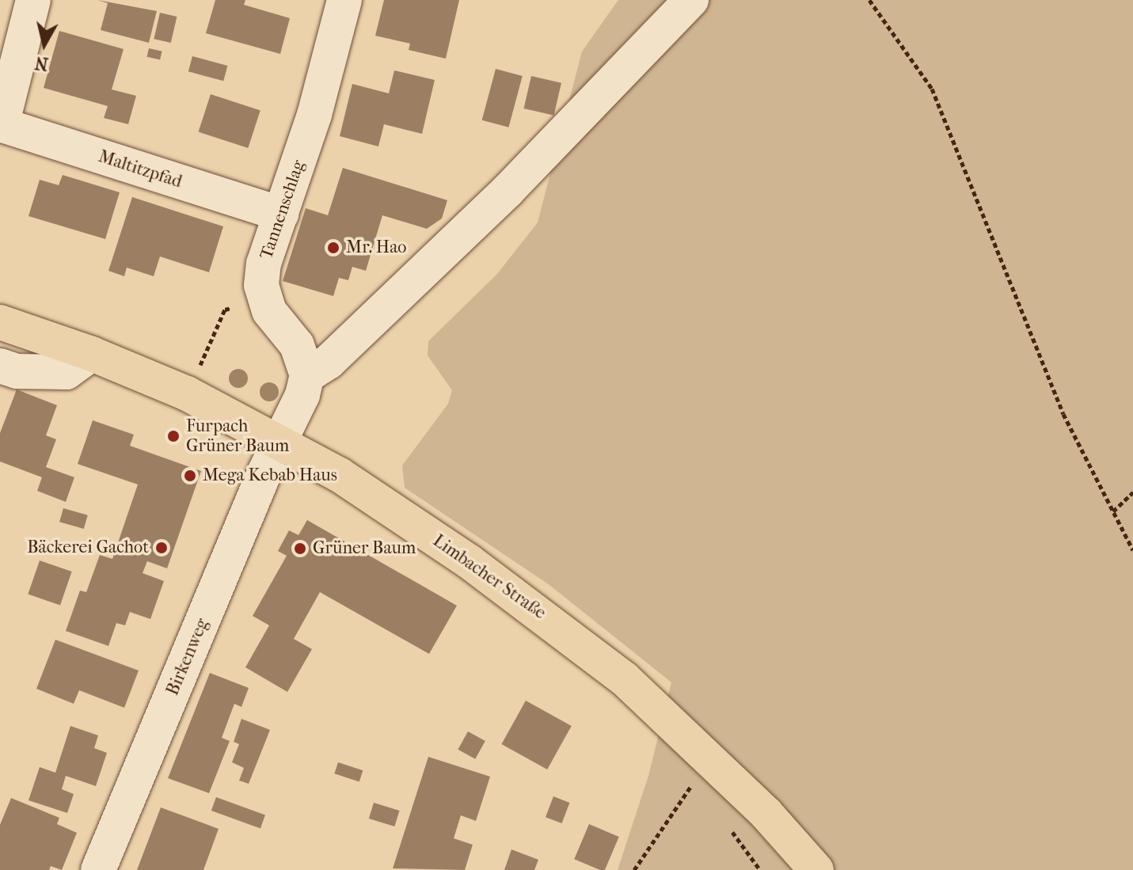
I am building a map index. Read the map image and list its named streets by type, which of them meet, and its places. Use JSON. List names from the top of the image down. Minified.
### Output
{"streets":{"main road":["Limbacher Straße"],"street":["Maltitzpfad","Tannenschlag","Birkenweg"]},"crossings":[["Maltitzpfad","Tannenschlag"],["Limbacher Straße","Birkenweg"]],"places":["Mr. Hao","Furpach Grüner Baum","Mega Kebab Haus","Bäckerei Gachot","Grüner Baum"],"north":"bottom"}
